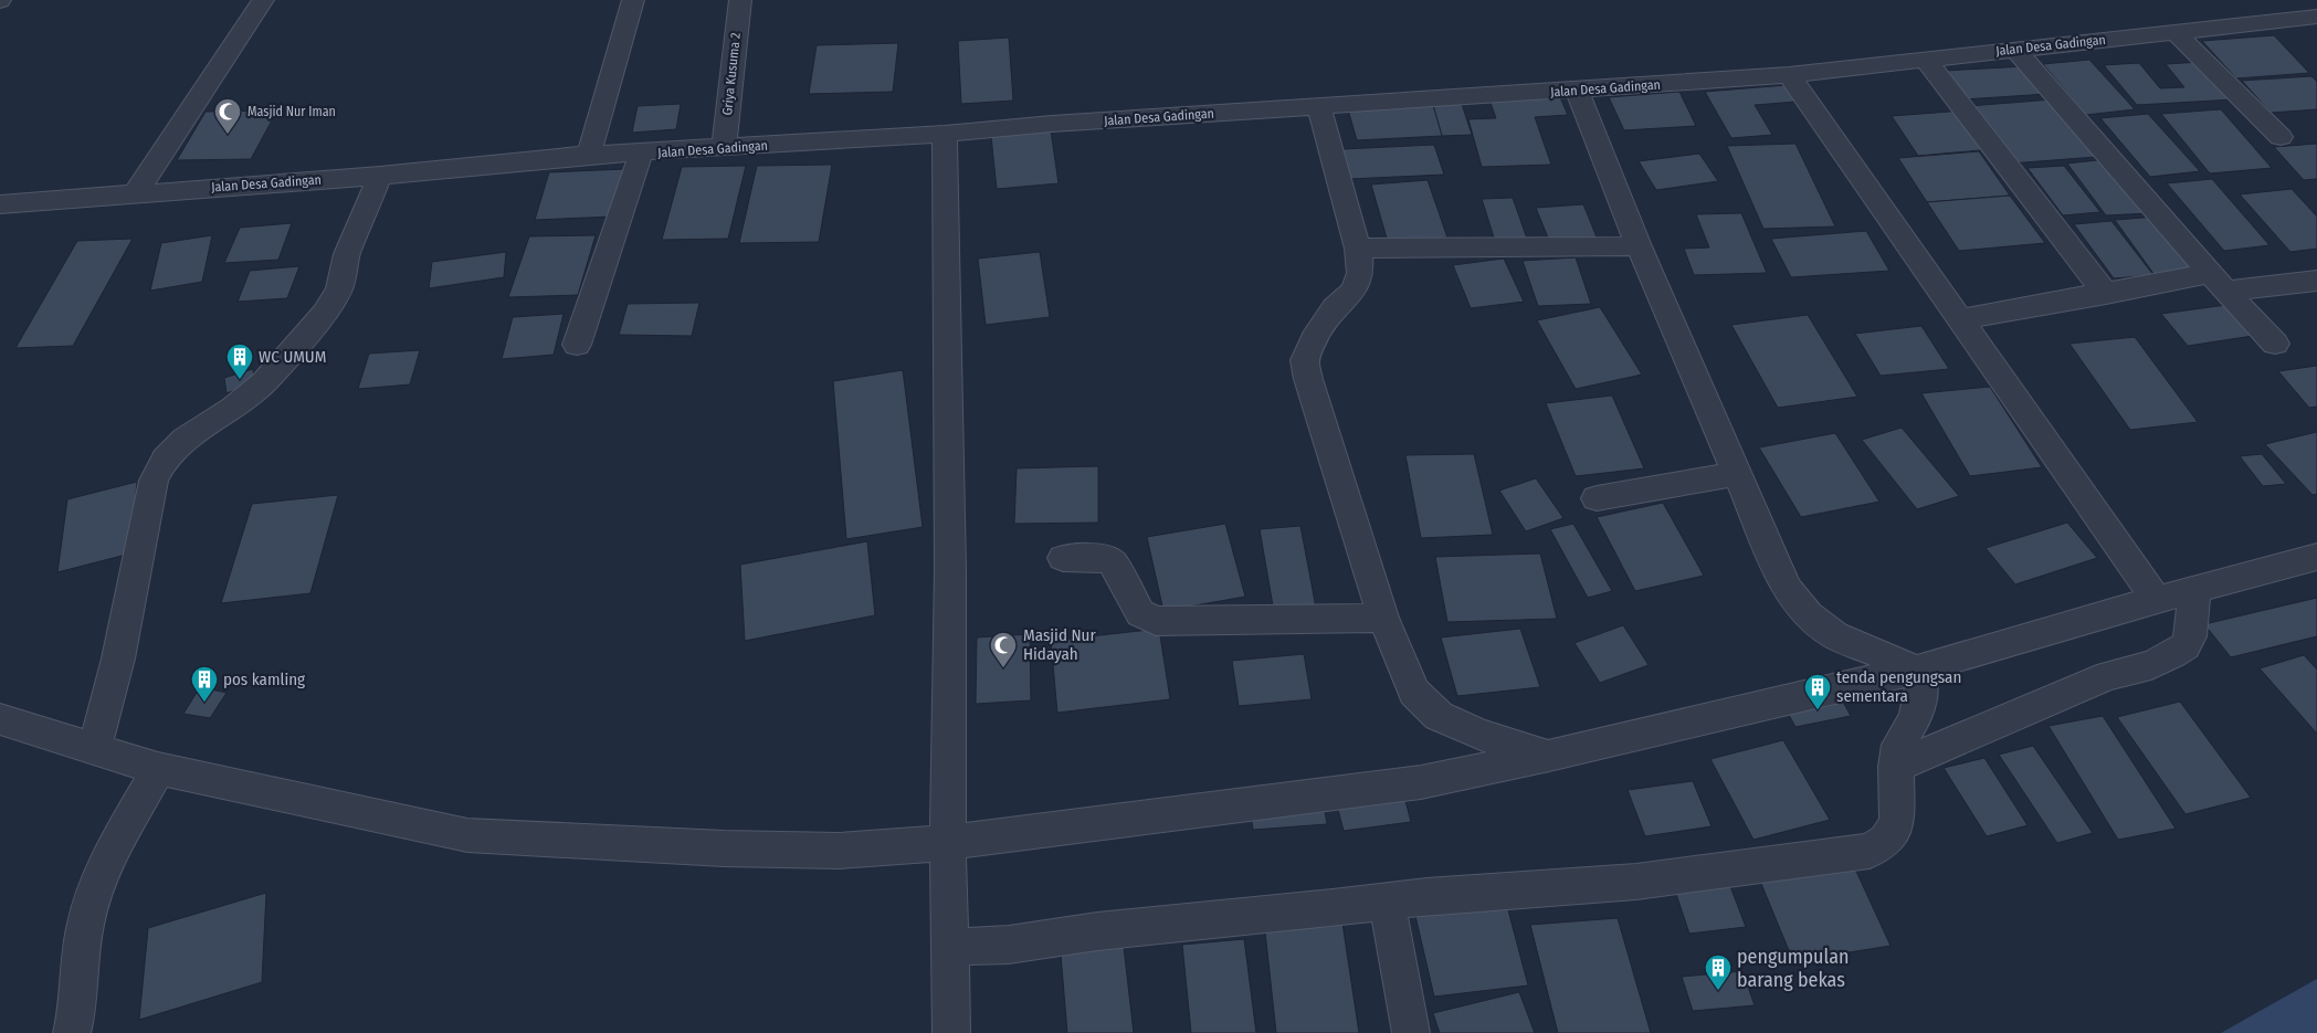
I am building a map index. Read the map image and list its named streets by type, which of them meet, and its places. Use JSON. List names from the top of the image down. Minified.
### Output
{"streets":{"street":["Jalan Desa Gadingan","Griya Kusuma 2"]},"crossings":[["Jalan Desa Gadingan","Griya Kusuma 2"]],"places":{"mosque":["Masjid Nur Iman","Masjid Nur Hidayah"],"building":["WC UMUM","pos kamling","tenda pengungsan sementara","pengumpulan barang bekas"]}}
